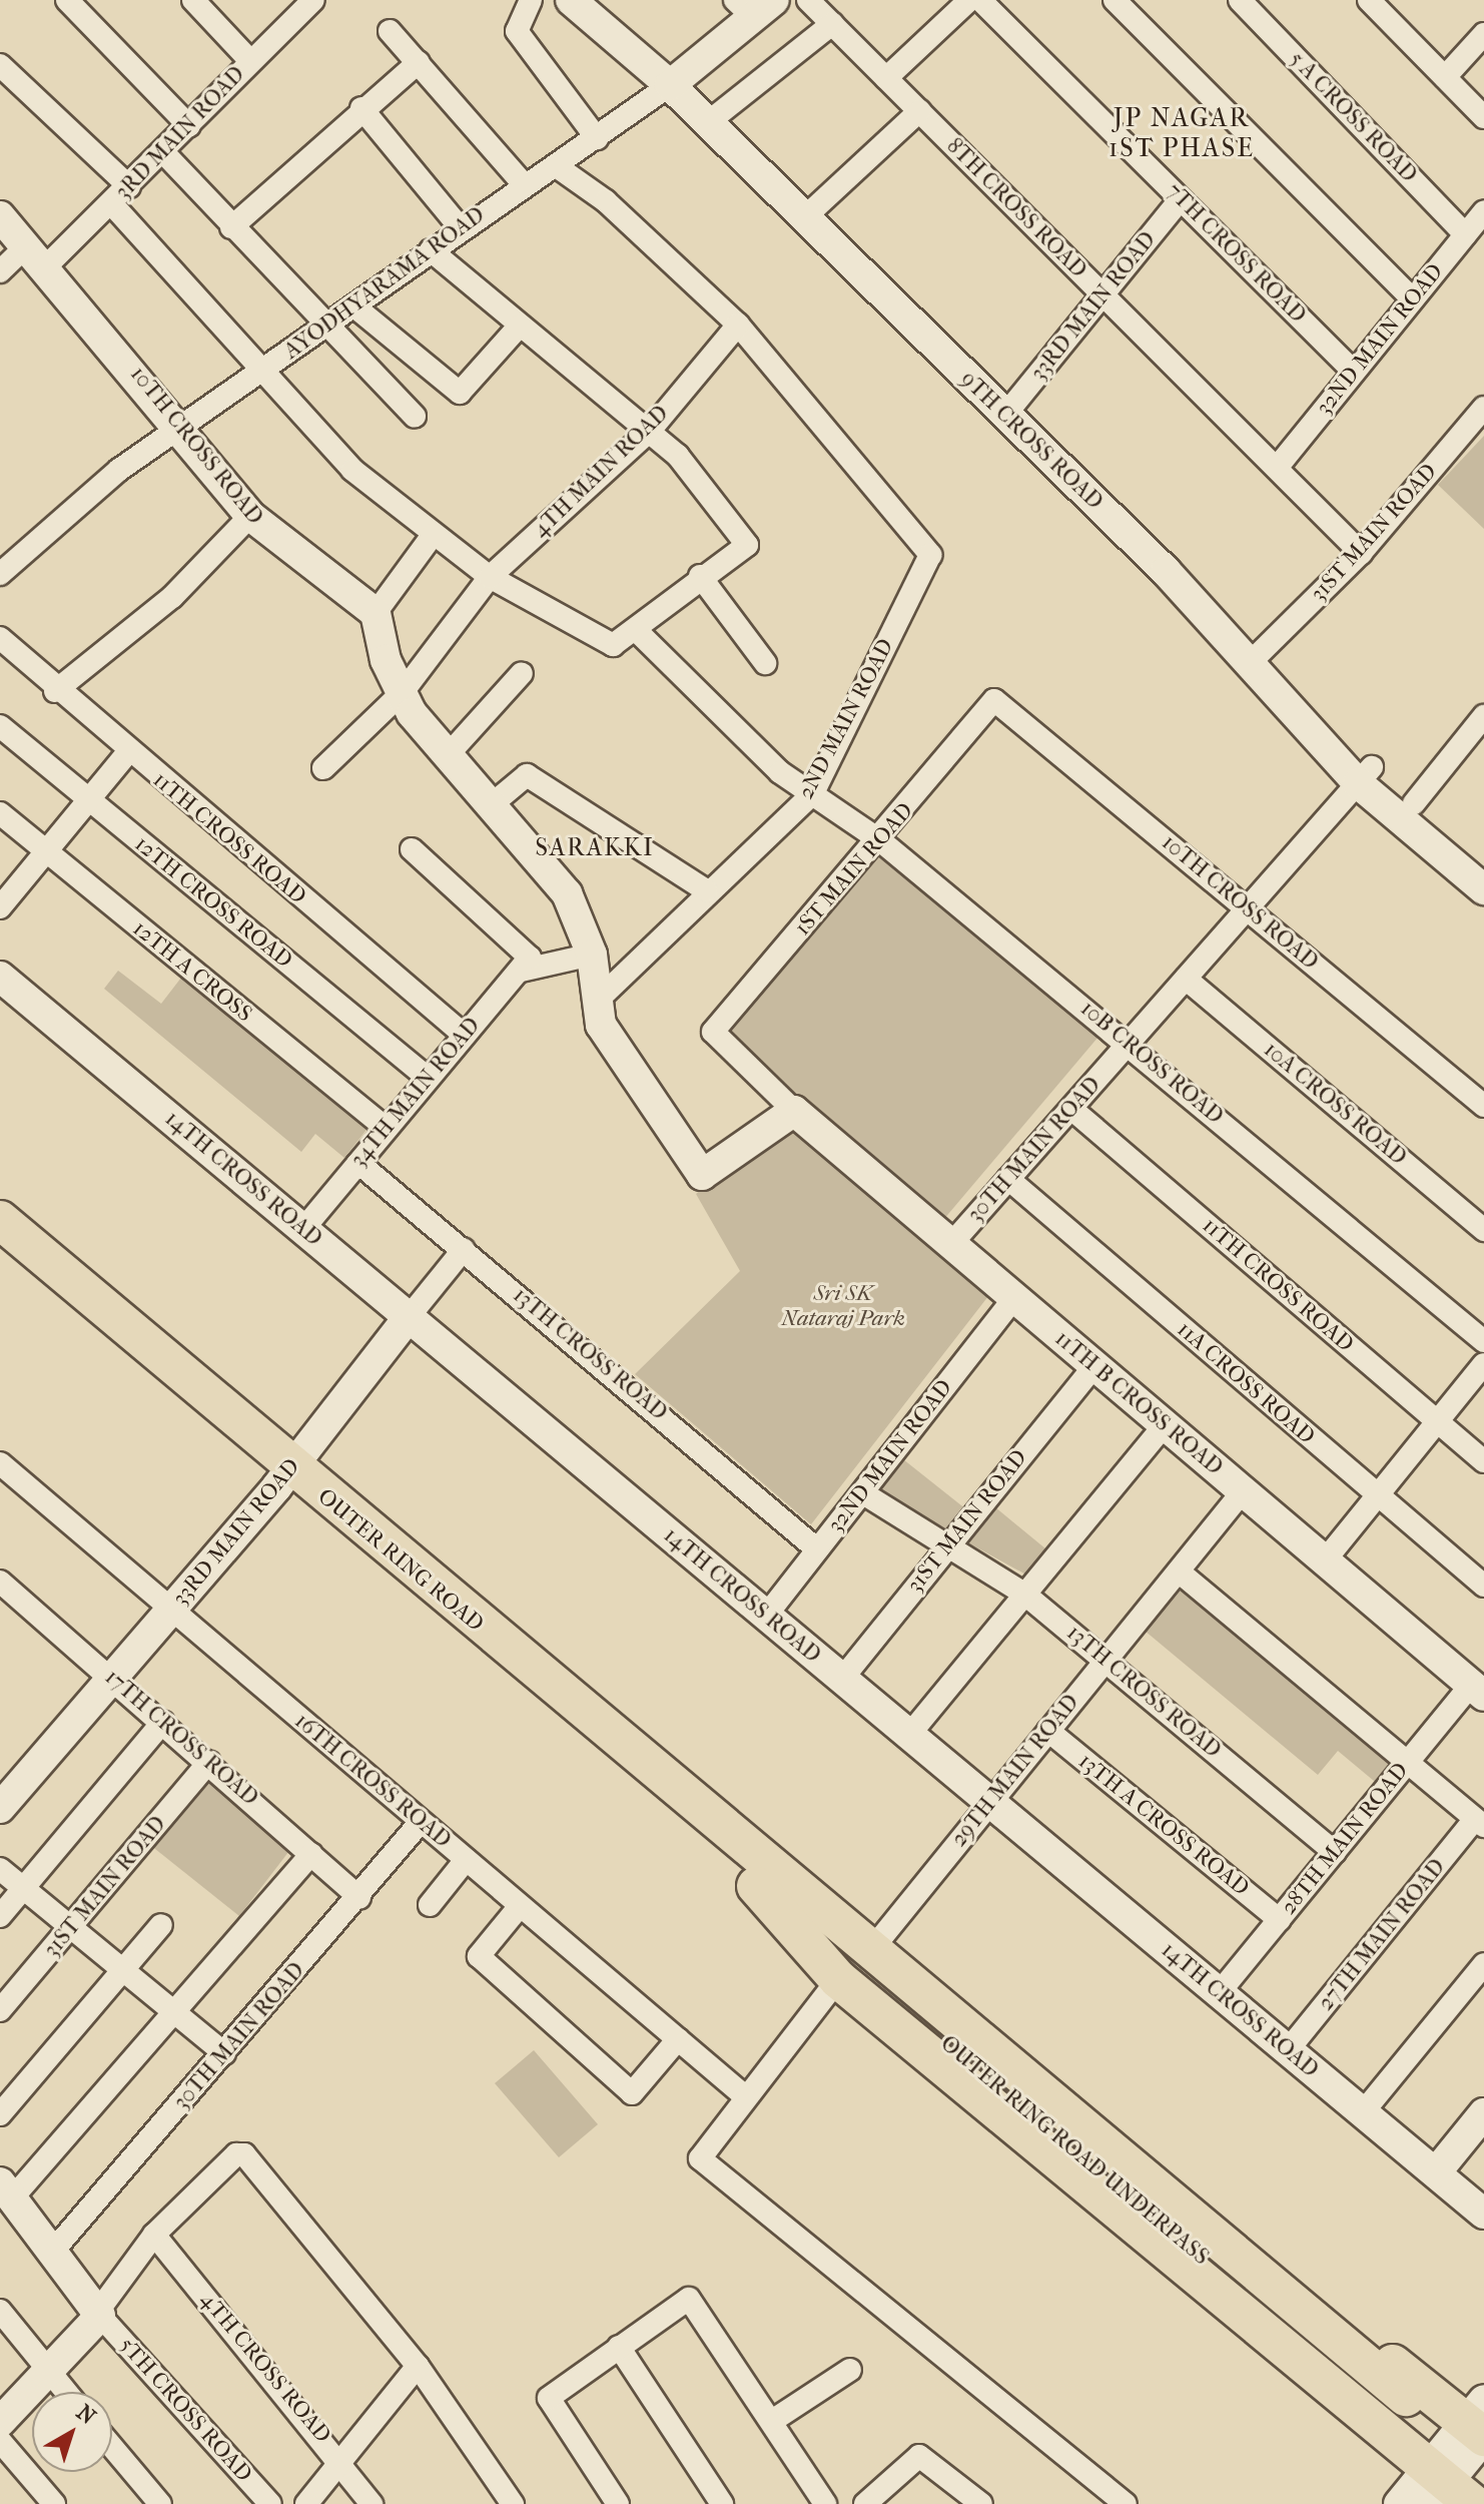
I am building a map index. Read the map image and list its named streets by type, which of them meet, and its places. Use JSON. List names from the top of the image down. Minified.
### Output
{"streets":{"highway":["OUTER RING ROAD","OUTER RING ROAD UNDERPASS"],"street":["5 A CROSS ROAD","3RD MAIN ROAD","8TH CROSS ROAD","7TH CROSS ROAD","AYODHYARAMA ROAD","33RD MAIN ROAD","32ND MAIN ROAD","9TH CROSS ROAD","10TH CROSS ROAD","4TH MAIN ROAD","31ST MAIN ROAD","2ND MAIN ROAD","11TH CROSS ROAD","1ST MAIN ROAD","12TH CROSS ROAD","12TH A CROSS","10B CROSS ROAD","34TH MAIN ROAD","10A CROSS ROAD","30TH MAIN ROAD","14TH CROSS ROAD","13TH CROSS ROAD","11A CROSS ROAD","11TH B CROSS ROAD","17TH CROSS ROAD","29TH MAIN ROAD","16TH CROSS ROAD","13TH A CROSS ROAD","28TH MAIN ROAD","27TH MAIN ROAD","4TH CROSS ROAD","5TH CROSS ROAD"]},"crossings":[["5 A CROSS ROAD","32ND MAIN ROAD"],["3RD MAIN ROAD","10TH CROSS ROAD"],["8TH CROSS ROAD","33RD MAIN ROAD"],["8TH CROSS ROAD","32ND MAIN ROAD"],["8TH CROSS ROAD","31ST MAIN ROAD"],["7TH CROSS ROAD","33RD MAIN ROAD"],["7TH CROSS ROAD","32ND MAIN ROAD"],["AYODHYARAMA ROAD","9TH CROSS ROAD"],["AYODHYARAMA ROAD","10TH CROSS ROAD"],["33RD MAIN ROAD","9TH CROSS ROAD"],["33RD MAIN ROAD","14TH CROSS ROAD"],["33RD MAIN ROAD","13TH CROSS ROAD"],["33RD MAIN ROAD","OUTER RING ROAD"],["33RD MAIN ROAD","17TH CROSS ROAD"],["33RD MAIN ROAD","16TH CROSS ROAD"],["32ND MAIN ROAD","14TH CROSS ROAD"],["32ND MAIN ROAD","13TH CROSS ROAD"],["32ND MAIN ROAD","11TH B CROSS ROAD"],["9TH CROSS ROAD","31ST MAIN ROAD"],["9TH CROSS ROAD","30TH MAIN ROAD"],["10TH CROSS ROAD","1ST MAIN ROAD"],["10TH CROSS ROAD","30TH MAIN ROAD"],["4TH MAIN ROAD","2ND MAIN ROAD"],["31ST MAIN ROAD","14TH CROSS ROAD"],["31ST MAIN ROAD","13TH CROSS ROAD"],["31ST MAIN ROAD","11TH B CROSS ROAD"],["31ST MAIN ROAD","17TH CROSS ROAD"],["2ND MAIN ROAD","10B CROSS ROAD"],["11TH CROSS ROAD","34TH MAIN ROAD"],["11TH CROSS ROAD","30TH MAIN ROAD"],["1ST MAIN ROAD","10B CROSS ROAD"],["1ST MAIN ROAD","11TH B CROSS ROAD"],["12TH CROSS ROAD","34TH MAIN ROAD"],["12TH A CROSS","34TH MAIN ROAD"],["10B CROSS ROAD","30TH MAIN ROAD"],["34TH MAIN ROAD","14TH CROSS ROAD"],["34TH MAIN ROAD","13TH CROSS ROAD"],["10A CROSS ROAD","30TH MAIN ROAD"],["30TH MAIN ROAD","11A CROSS ROAD"],["30TH MAIN ROAD","11TH B CROSS ROAD"],["30TH MAIN ROAD","17TH CROSS ROAD"],["30TH MAIN ROAD","16TH CROSS ROAD"],["14TH CROSS ROAD","29TH MAIN ROAD"],["14TH CROSS ROAD","28TH MAIN ROAD"],["14TH CROSS ROAD","27TH MAIN ROAD"],["13TH CROSS ROAD","29TH MAIN ROAD"],["13TH CROSS ROAD","28TH MAIN ROAD"],["11TH B CROSS ROAD","29TH MAIN ROAD"],["11TH B CROSS ROAD","28TH MAIN ROAD"],["OUTER RING ROAD","OUTER RING ROAD UNDERPASS"],["29TH MAIN ROAD","13TH A CROSS ROAD"],["13TH A CROSS ROAD","28TH MAIN ROAD"]],"districts":["JP NAGAR 1ST PHASE","SARAKKI"],"parks":["Sri SK Nataraj Park"],"north":"top right"}
